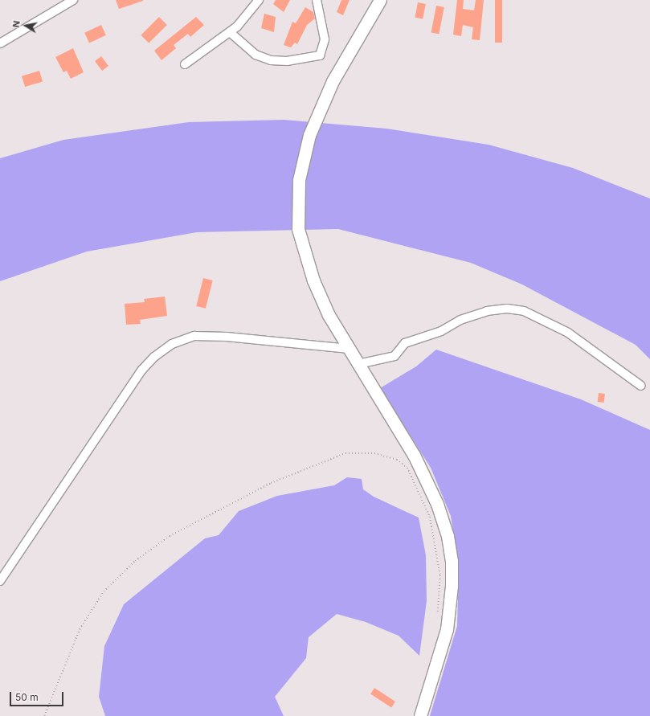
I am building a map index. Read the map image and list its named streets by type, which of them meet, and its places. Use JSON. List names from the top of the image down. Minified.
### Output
{"scale_bar":"50 m","north":"left"}
